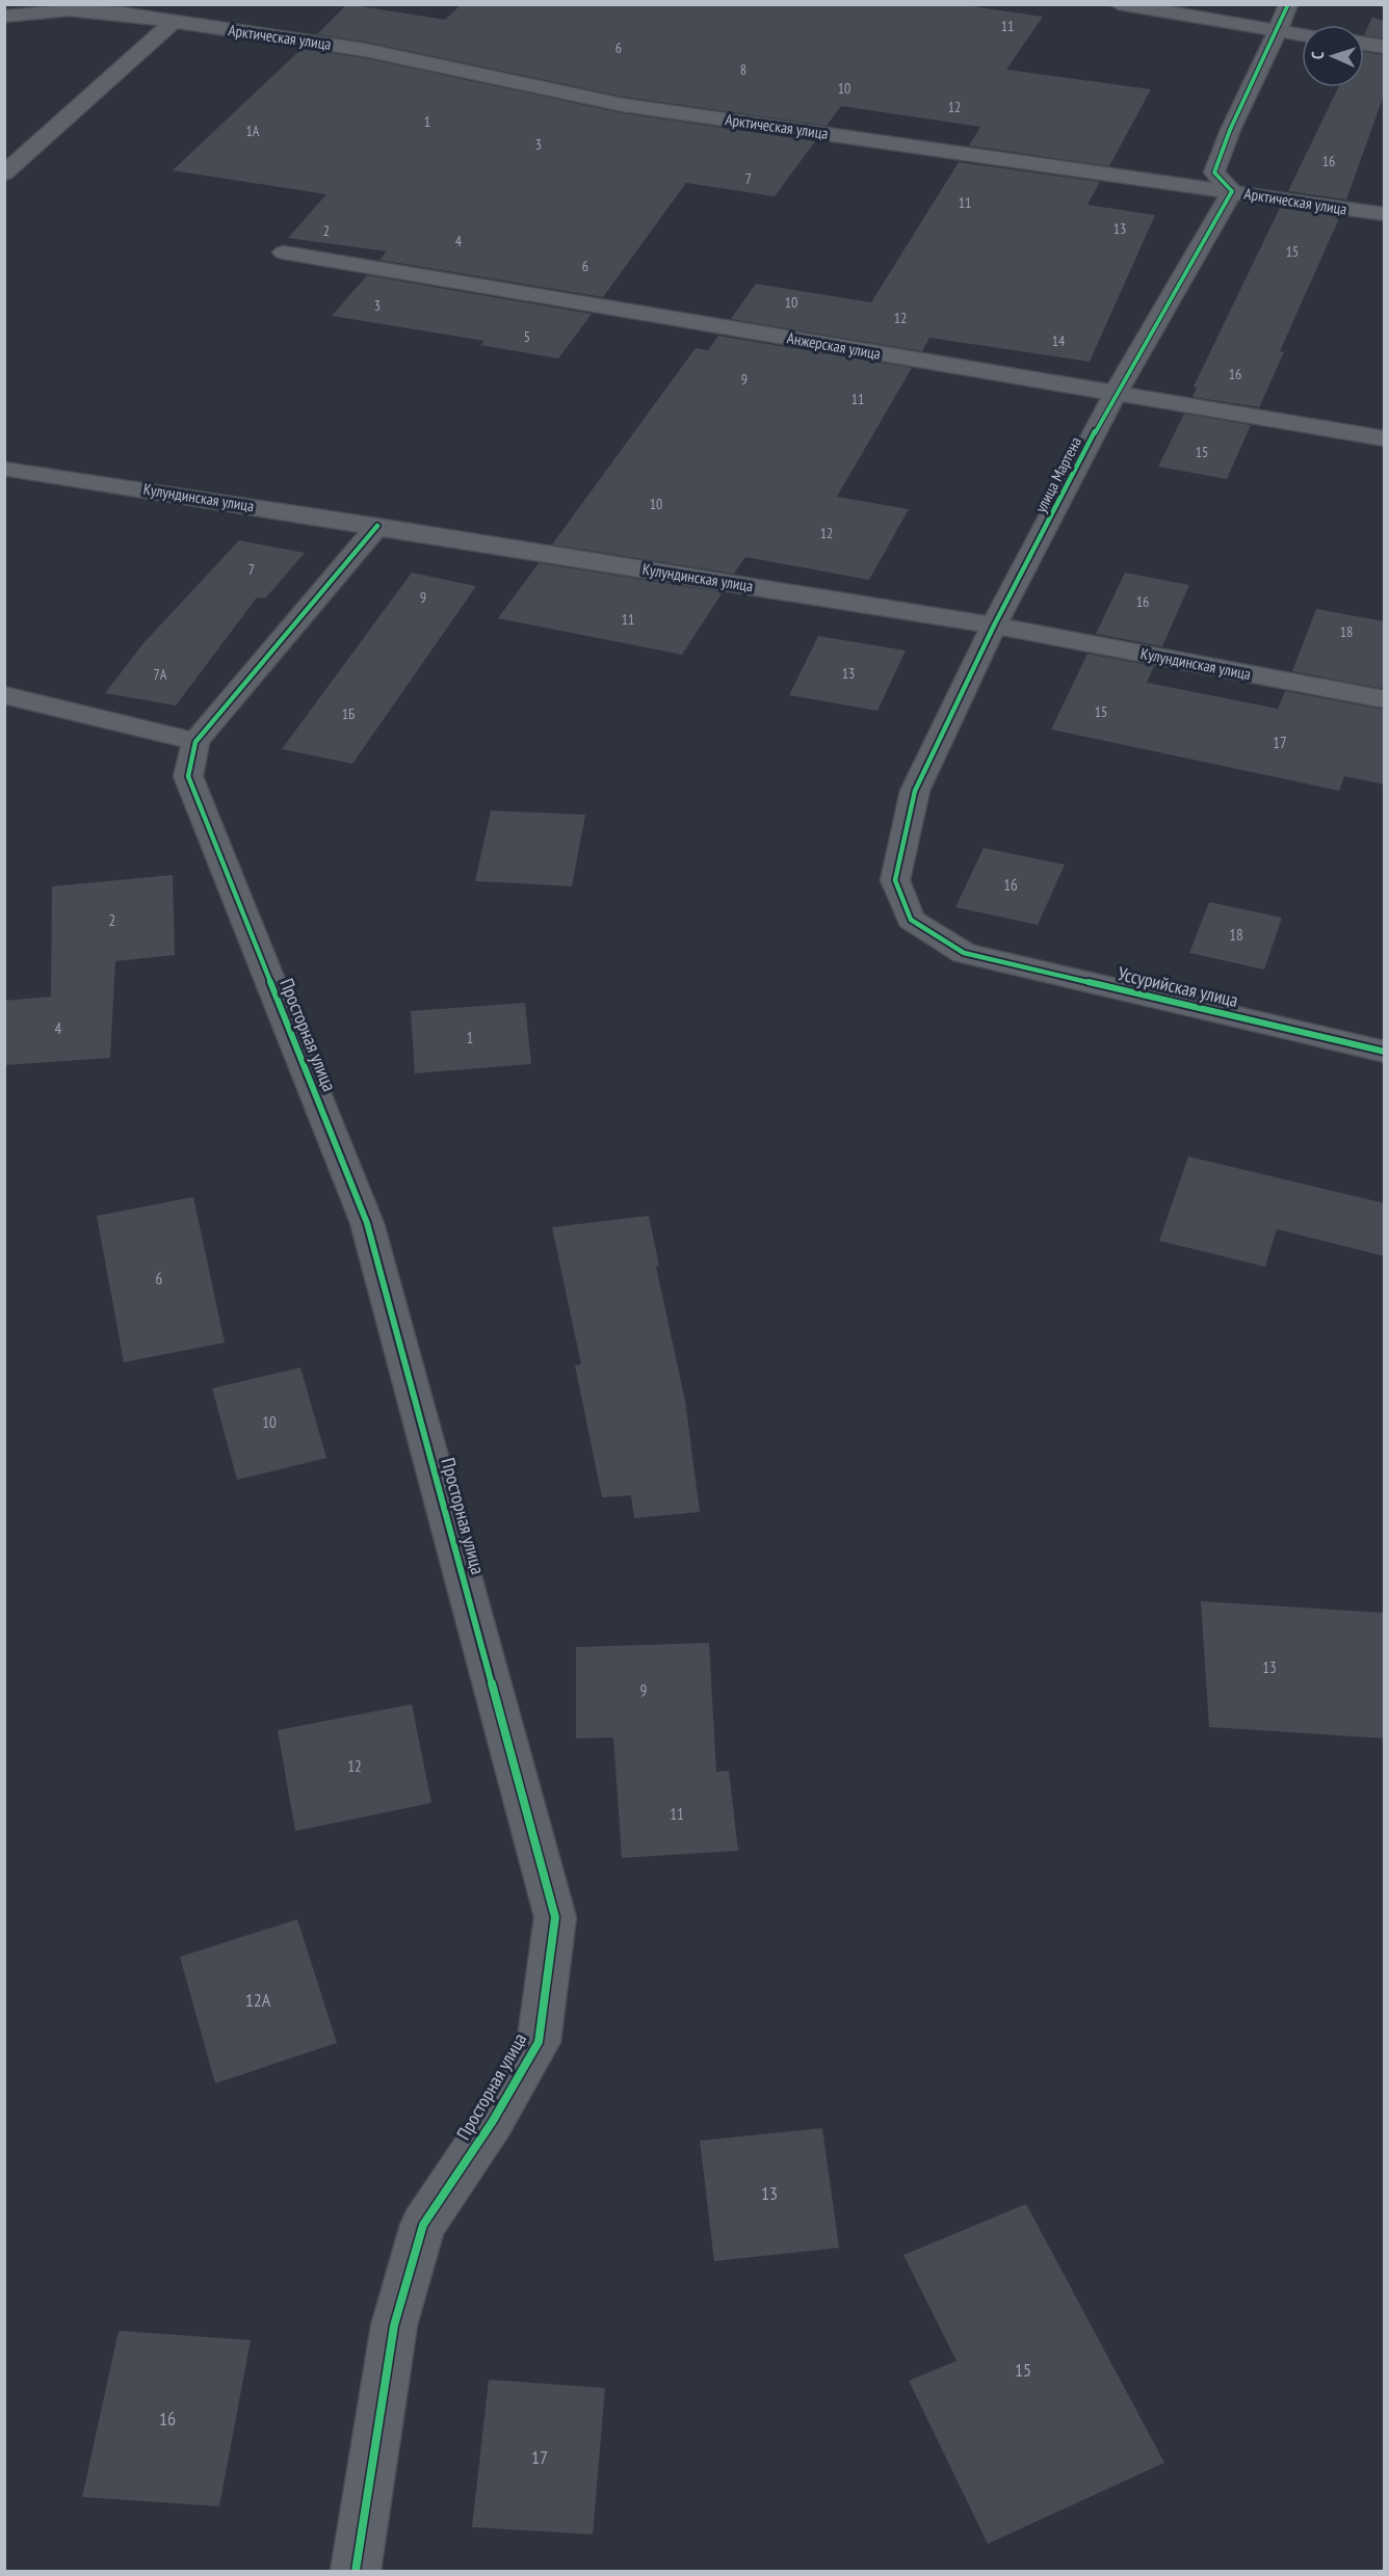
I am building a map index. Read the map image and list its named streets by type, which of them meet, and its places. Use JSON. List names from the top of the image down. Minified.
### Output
{"streets":{"street":["Арктическая улица","Анжерская улица","улица Мартена","Кулундинская улица","Уссурийская улица","Просторная улица"]},"crossings":[["Арктическая улица","улица Мартена"],["Анжерская улица","улица Мартена"],["улица Мартена","Кулундинская улица"],["улица Мартена","Уссурийская улица"],["Кулундинская улица","Просторная улица"]],"house_numbers":["11","6","8","10","12","1","1А","3","16","7","11","13","2","4","15","6","10","3","12","5","14","16","9","11","15","10","12","7","9","16","11","18","13","7А","15","1Б","17","16","2","18","4","1","6","10","13","9","12","11","12А","13","15","16","17"],"north":"left"}
